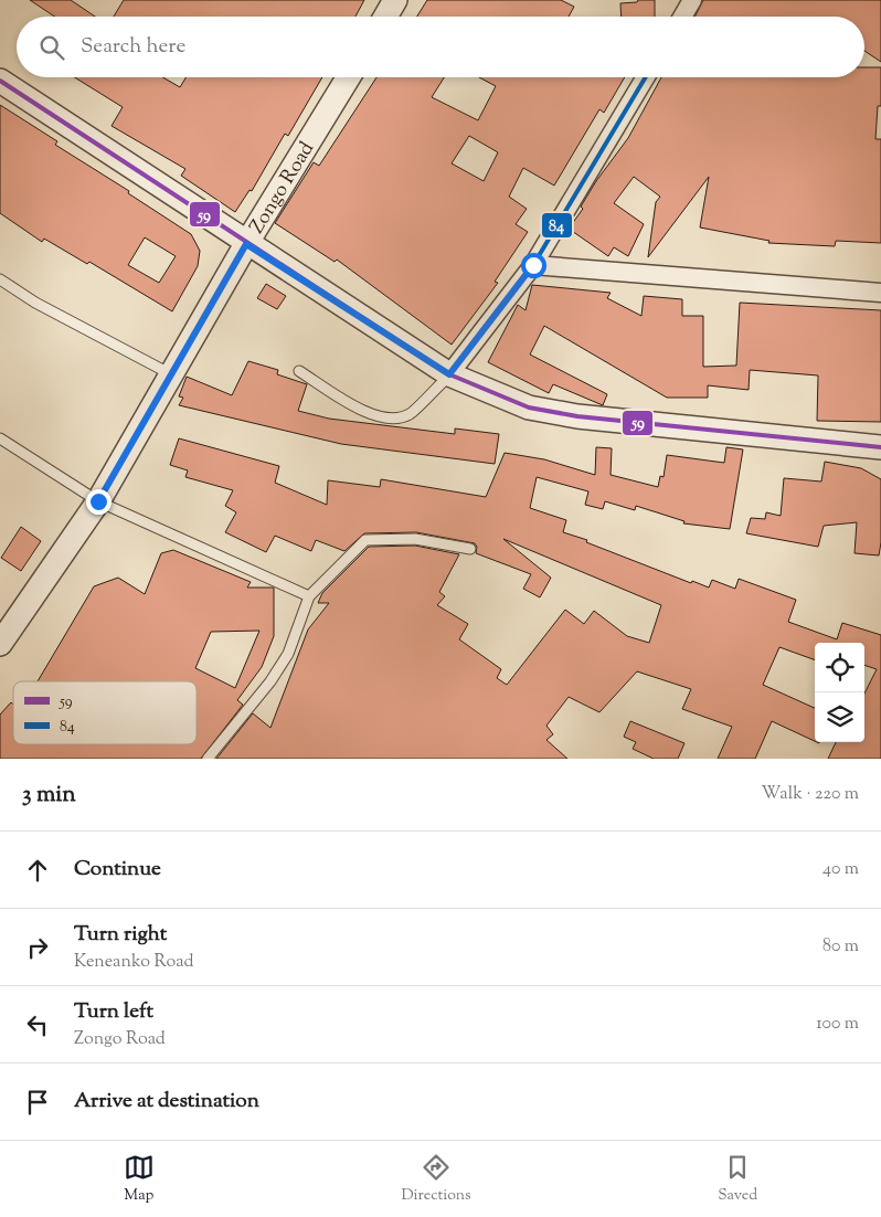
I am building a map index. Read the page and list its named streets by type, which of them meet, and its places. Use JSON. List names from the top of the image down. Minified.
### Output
{"streets":{"street":["Zongo Road"]},"lines":["transit line 84","transit line 59"],"legend":["59","84"],"page":{"search":"Search here","heading":["3 min","Walk · 220 m"],"list":[["Continue","40 m"],["Turn right","Keneanko Road","80 m"],["Turn left","Zongo Road","100 m"],"Arrive at destination"],"nav":["Map","Directions","Saved"]}}
